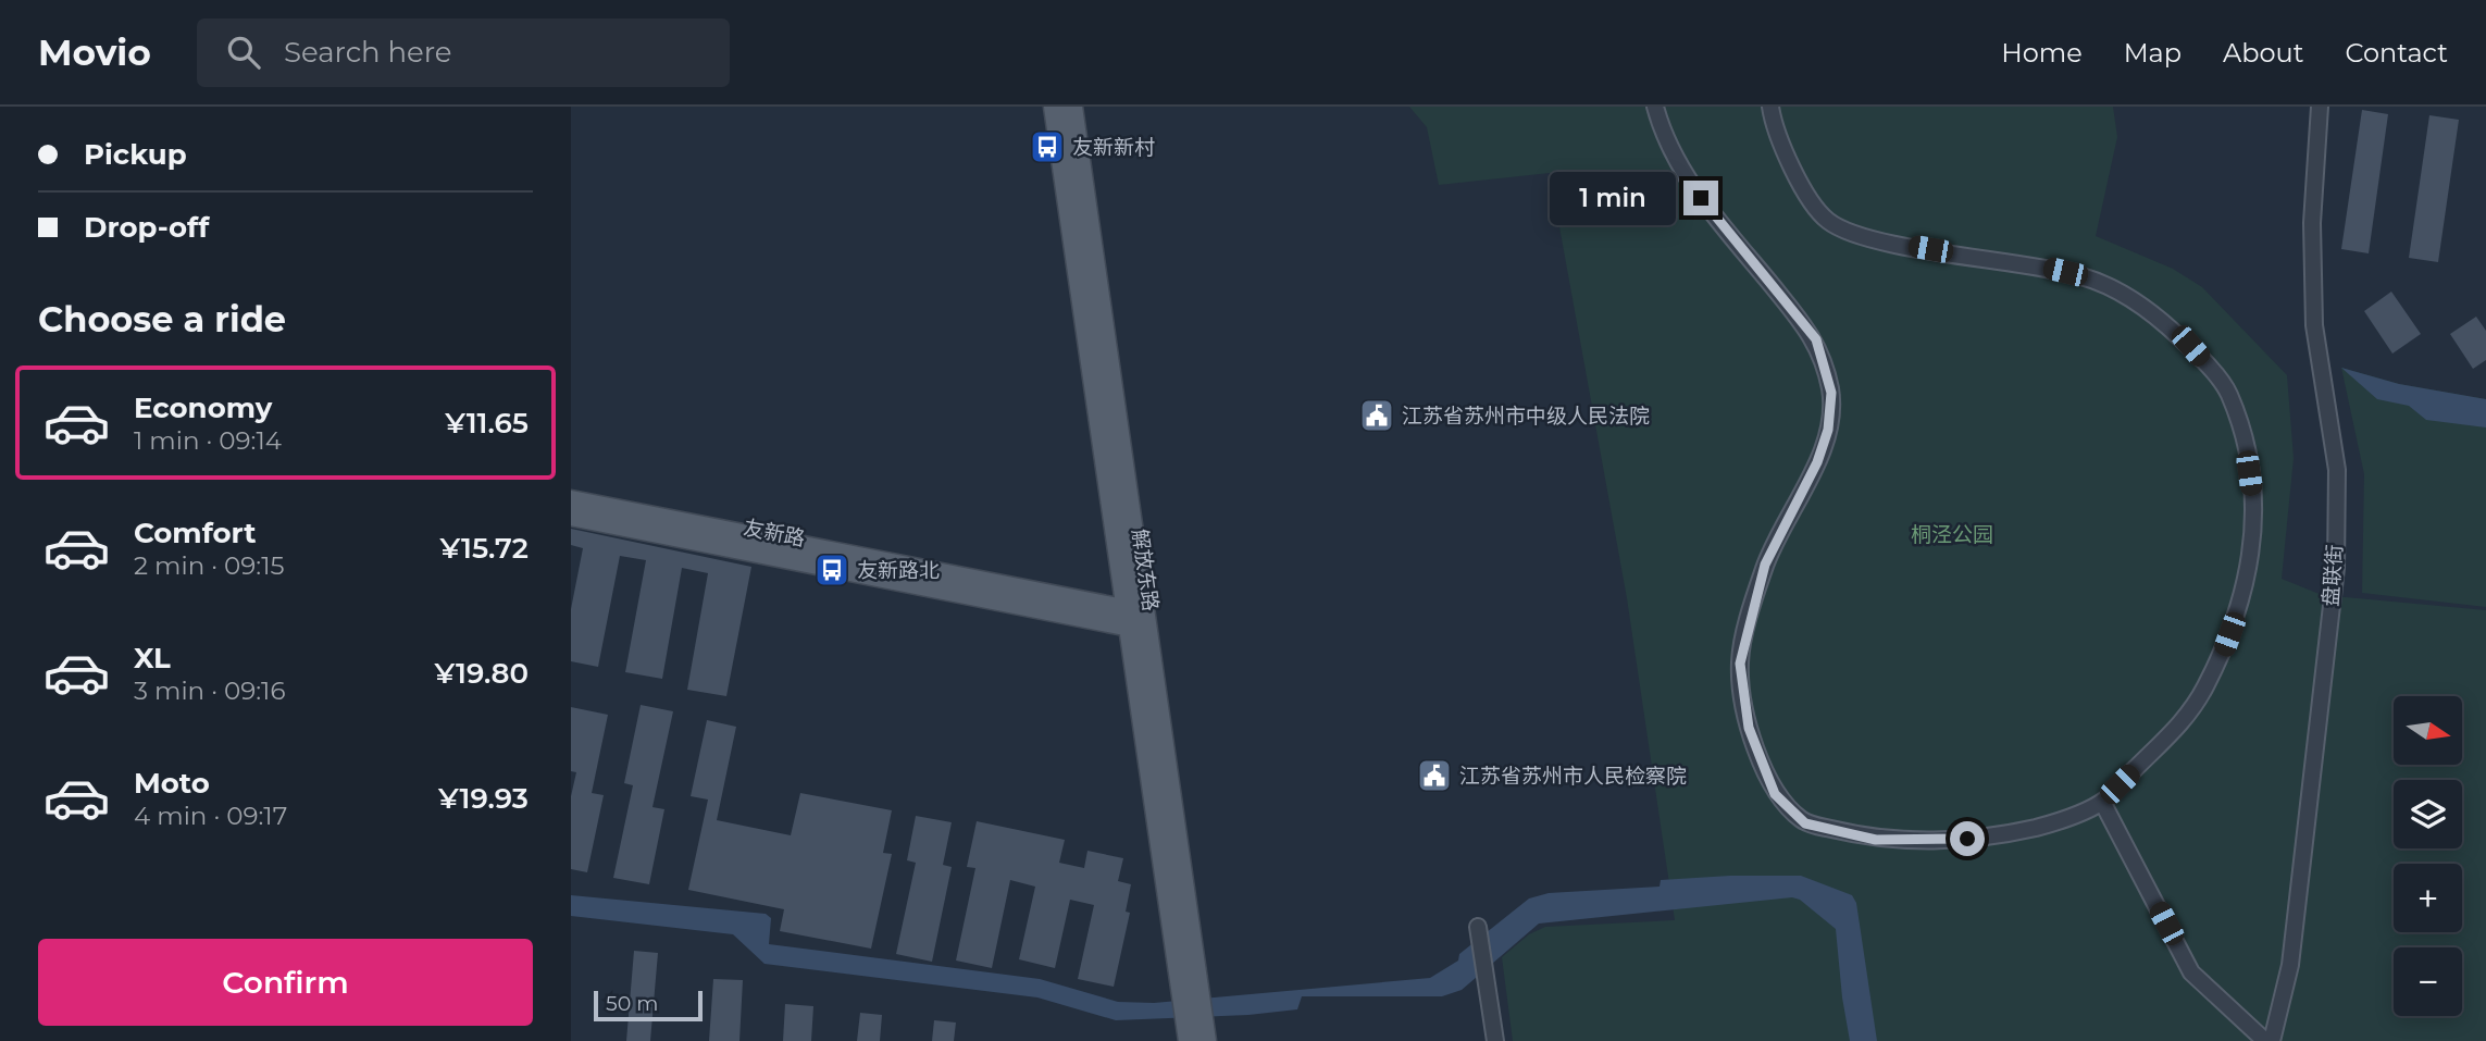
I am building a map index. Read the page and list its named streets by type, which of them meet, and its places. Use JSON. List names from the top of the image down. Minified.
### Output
{"streets":{"main road":["友新路","解放东路"],"street":["盘联街"]},"crossings":[["友新路","解放东路"]],"parks":["桐泾公园"],"places":{"bus stop":["友新新村","友新路北"],"public building":["江苏省苏州市中级人民法院","江苏省苏州市人民检察院"]},"scale_bar":"50 m","north":"right","page":{"header":"Movio","search":"Search here","nav":["Home","Map","About","Contact"],"banner":["Pickup","Drop-off"],"bubble":"1 min","heading":"Choose a ride","list":[{"name":"Economy","note":"1 min · 09:14","value":"¥11.65"},{"name":"Comfort","note":"2 min · 09:15","value":"¥15.72"},{"name":"XL","note":"3 min · 09:16","value":"¥19.80"},{"name":"Moto","note":"4 min · 09:17","value":"¥19.93"}],"map_buttons":["+","−"],"buttons":"Confirm","scale":"50 m"}}
